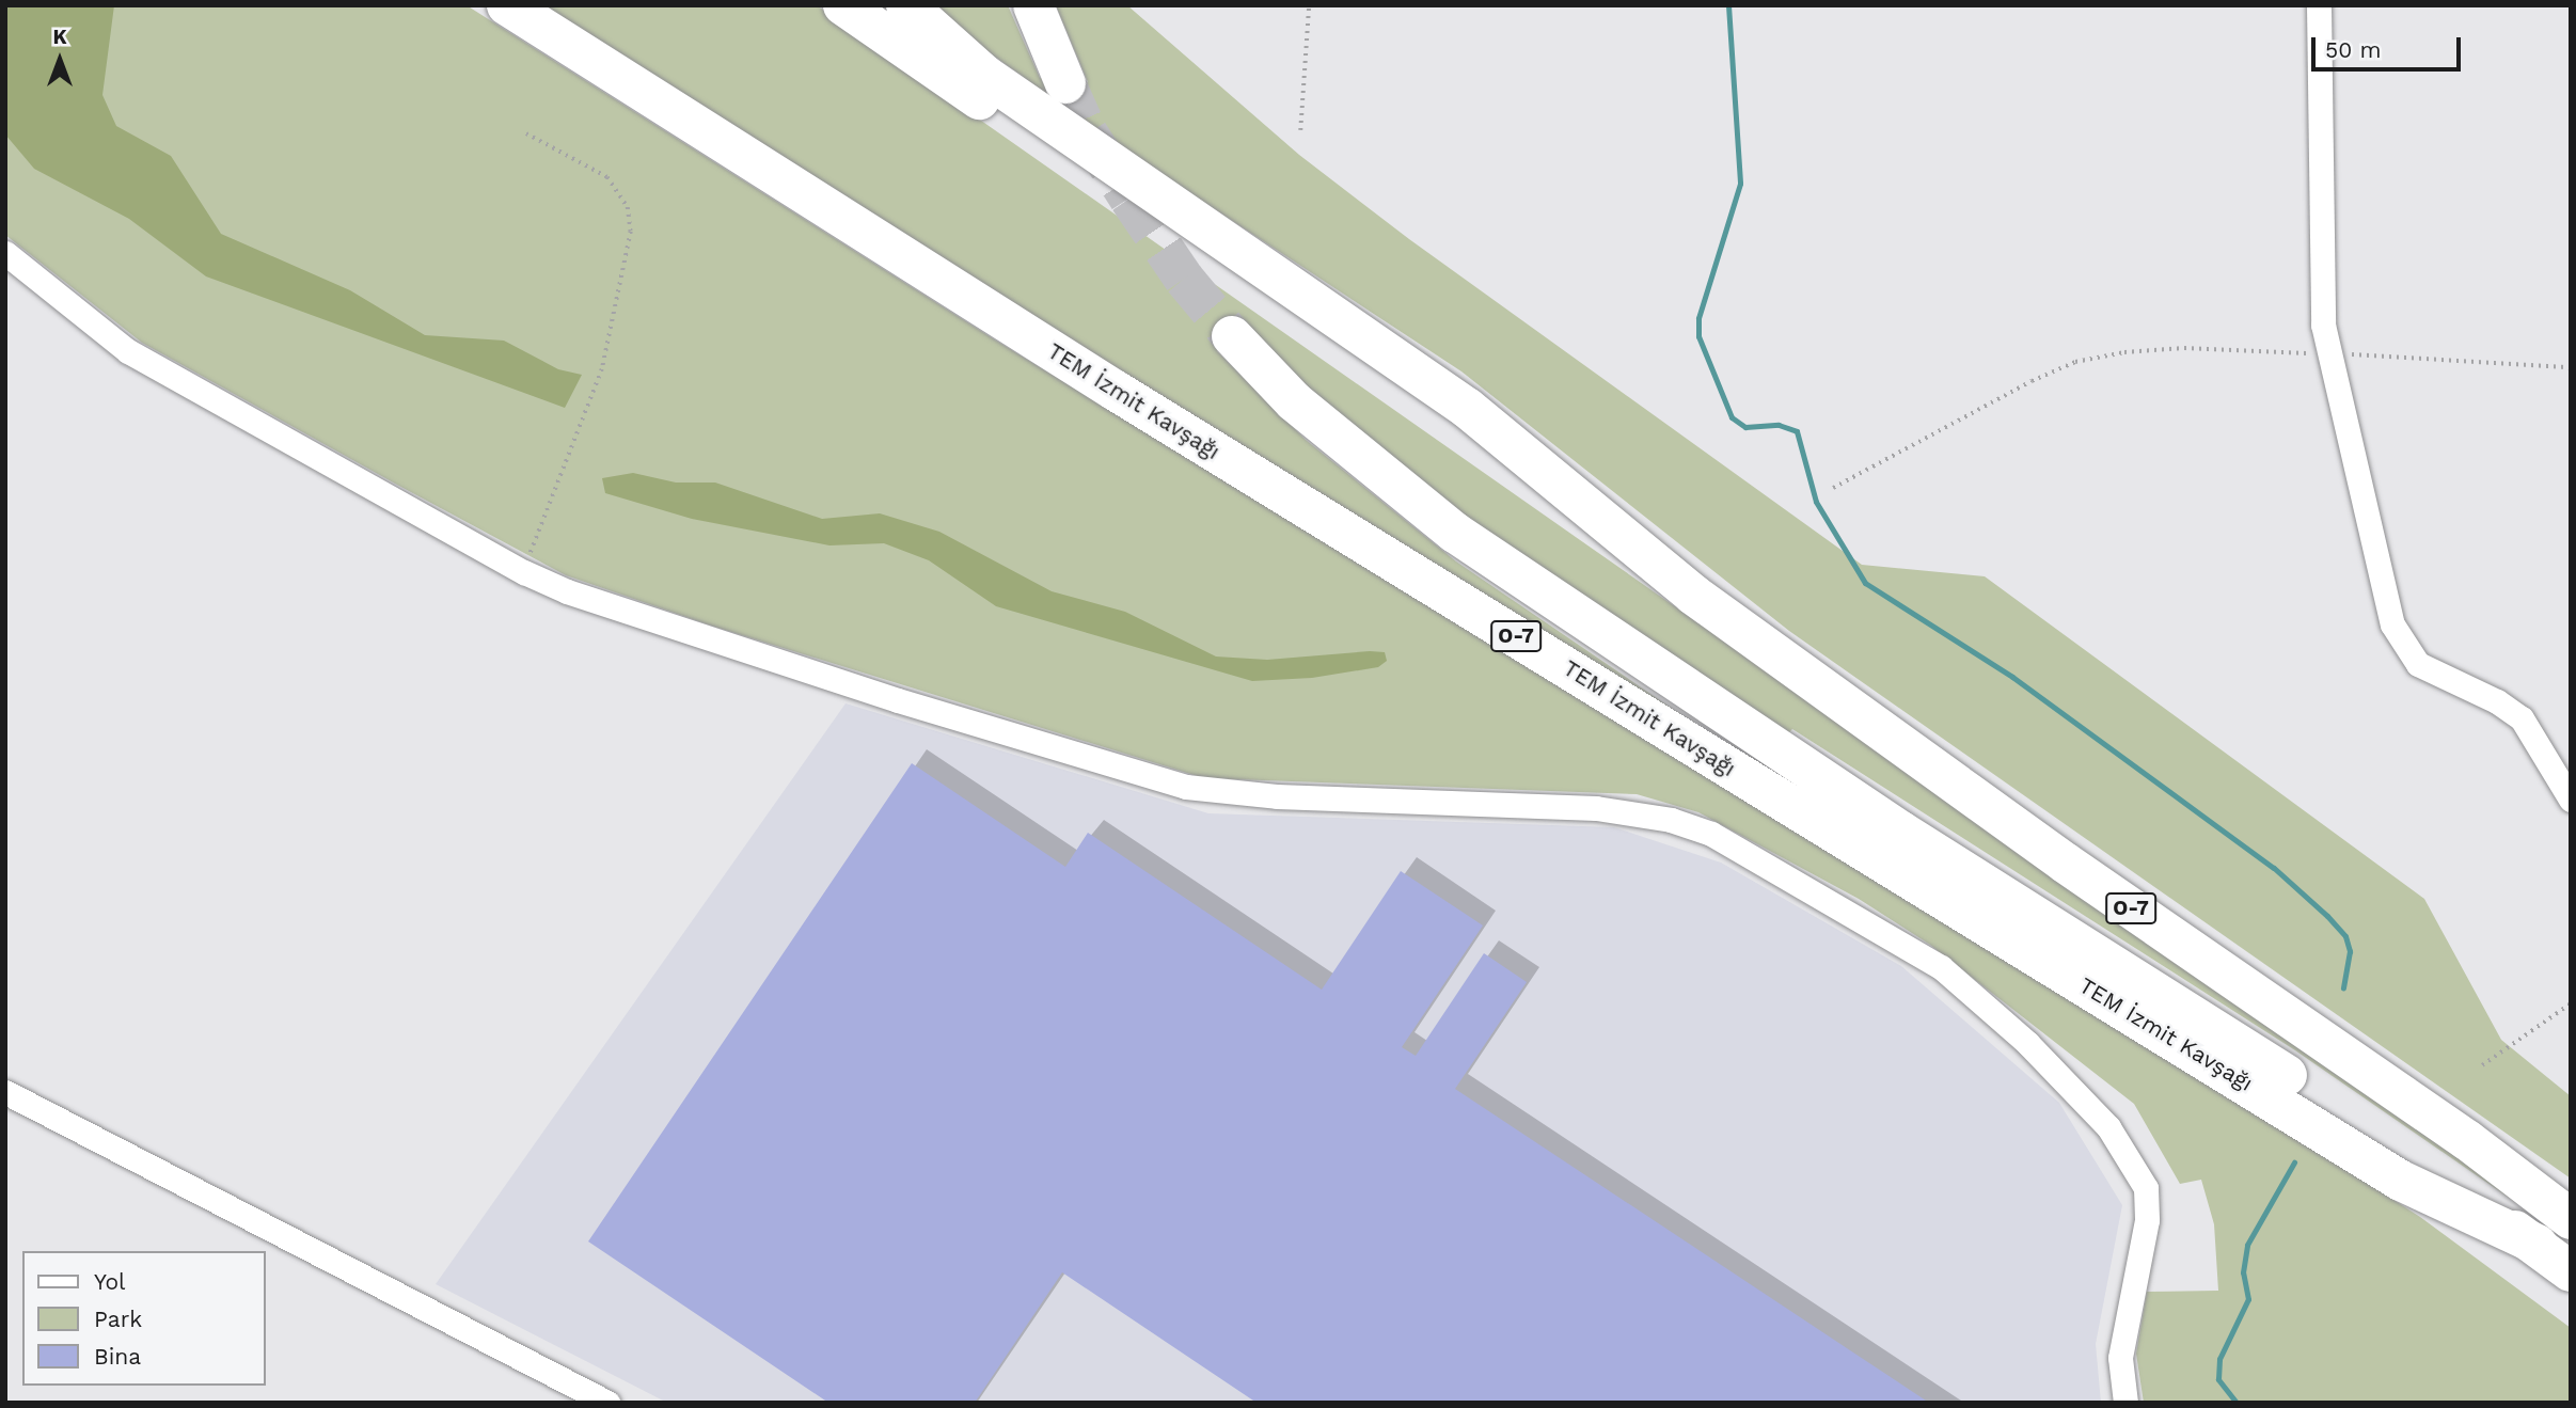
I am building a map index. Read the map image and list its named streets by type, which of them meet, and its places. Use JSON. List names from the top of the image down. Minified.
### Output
{"streets":{"highway":["TEM İzmit Kavşağı","O-7"]},"crossings":[["TEM İzmit Kavşağı","O-7"]],"legend":["Yol","Park","Bina"],"scale_bar":"50 m","north":"top"}
